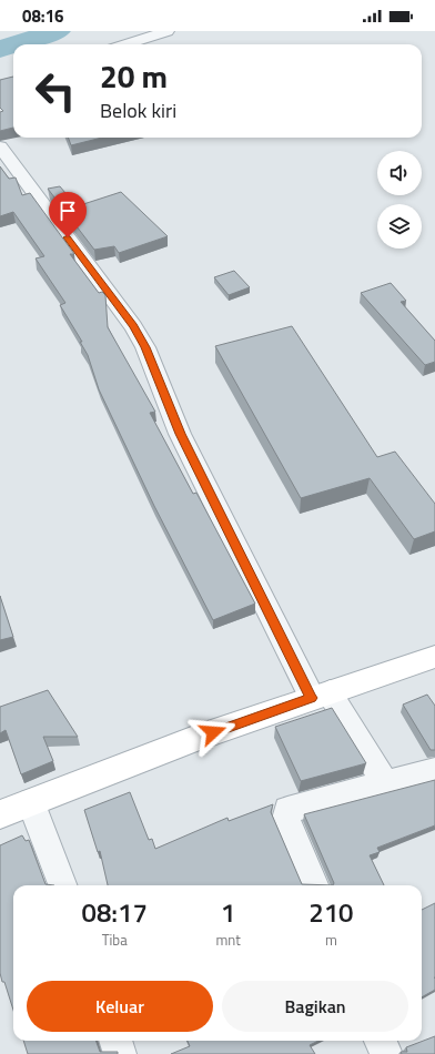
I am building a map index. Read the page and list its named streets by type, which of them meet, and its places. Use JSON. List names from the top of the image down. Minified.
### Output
{"page":{"status":"08:16","turn":["20 m","Belok kiri"],"eta":["08:17","Tiba","1","mnt","210","m"],"buttons":["Keluar","Bagikan"]}}
